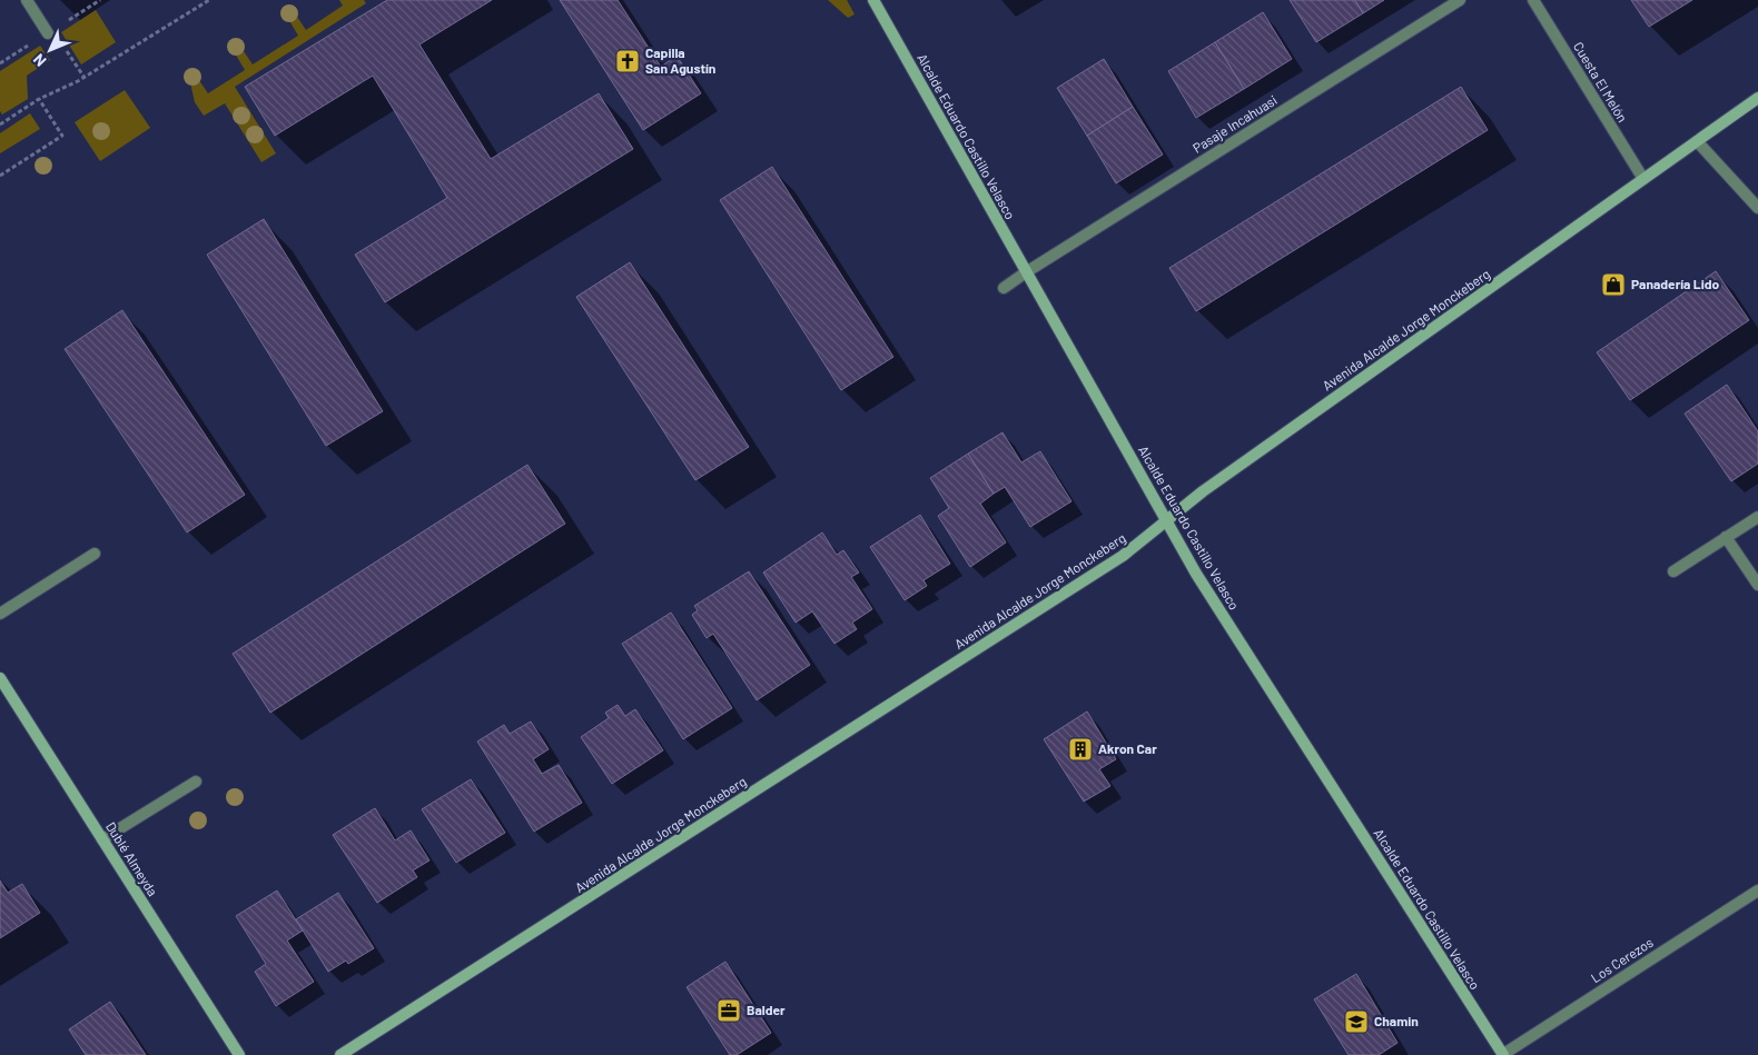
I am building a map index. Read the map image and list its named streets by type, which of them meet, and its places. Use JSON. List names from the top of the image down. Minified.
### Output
{"streets":{"main road":["Alcalde Eduardo Castillo Velasco","Avenida Alcalde Jorge Monckeberg","Dublé Almeyda"],"street":["Cuesta El Melón","Pasaje Incahuasi","Los Cerezos"]},"crossings":[["Cuesta El Melón","Avenida Alcalde Jorge Monckeberg"],["Pasaje Incahuasi","Alcalde Eduardo Castillo Velasco"],["Alcalde Eduardo Castillo Velasco","Avenida Alcalde Jorge Monckeberg"],["Alcalde Eduardo Castillo Velasco","Los Cerezos"]],"places":{"church":["Capilla San Agustín"],"shop":["Panadería Lido"],"building":["Akron Car"],"office":["Balder"],"school or university":["Chamin"]},"north":"bottom left"}
